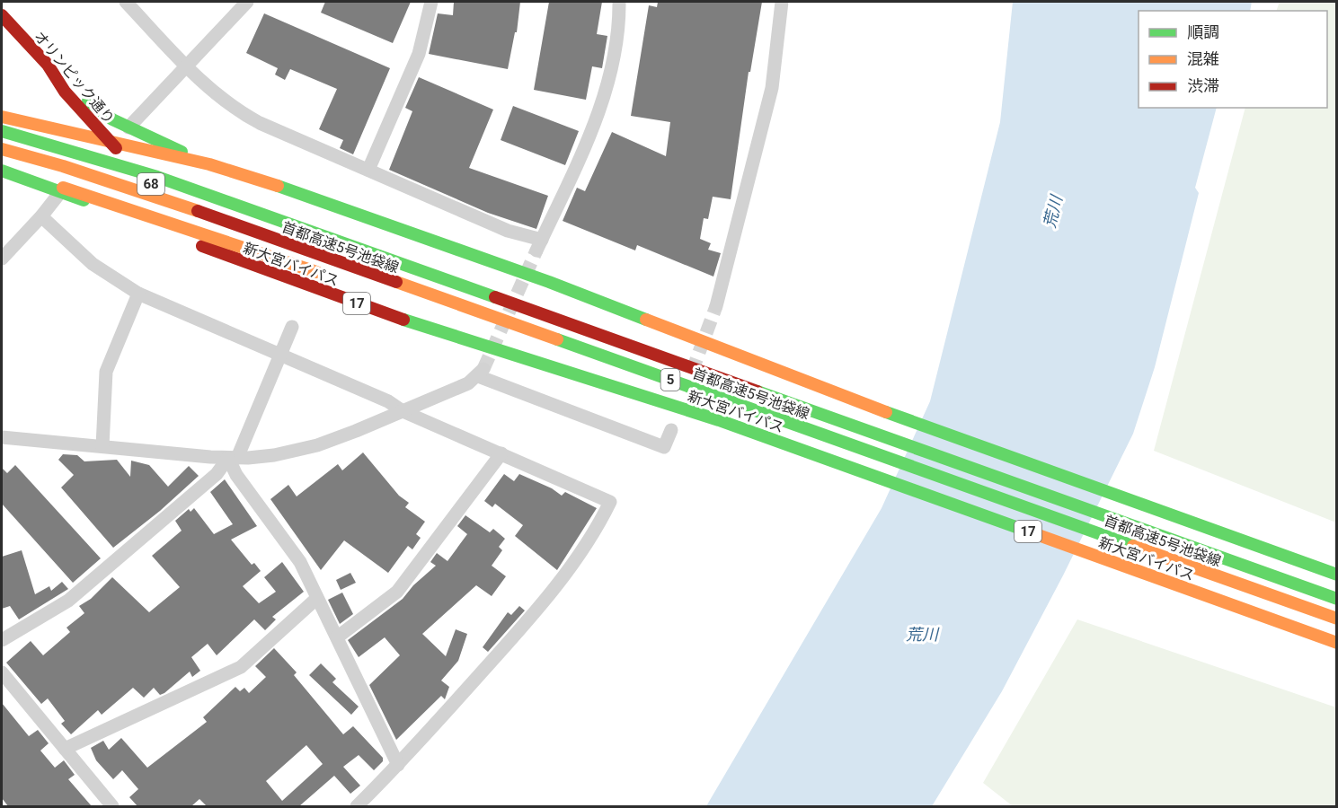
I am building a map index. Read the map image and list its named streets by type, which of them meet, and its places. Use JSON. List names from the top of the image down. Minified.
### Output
{"streets":{"main road":["オリンピック通り","68","首都高速5号池袋線","新大宮バイパス","17","5"]},"crossings":[["オリンピック通り","68"],["オリンピック通り","新大宮バイパス"]],"water":["荒川"],"legend":["順調","混雑","渋滞"]}
